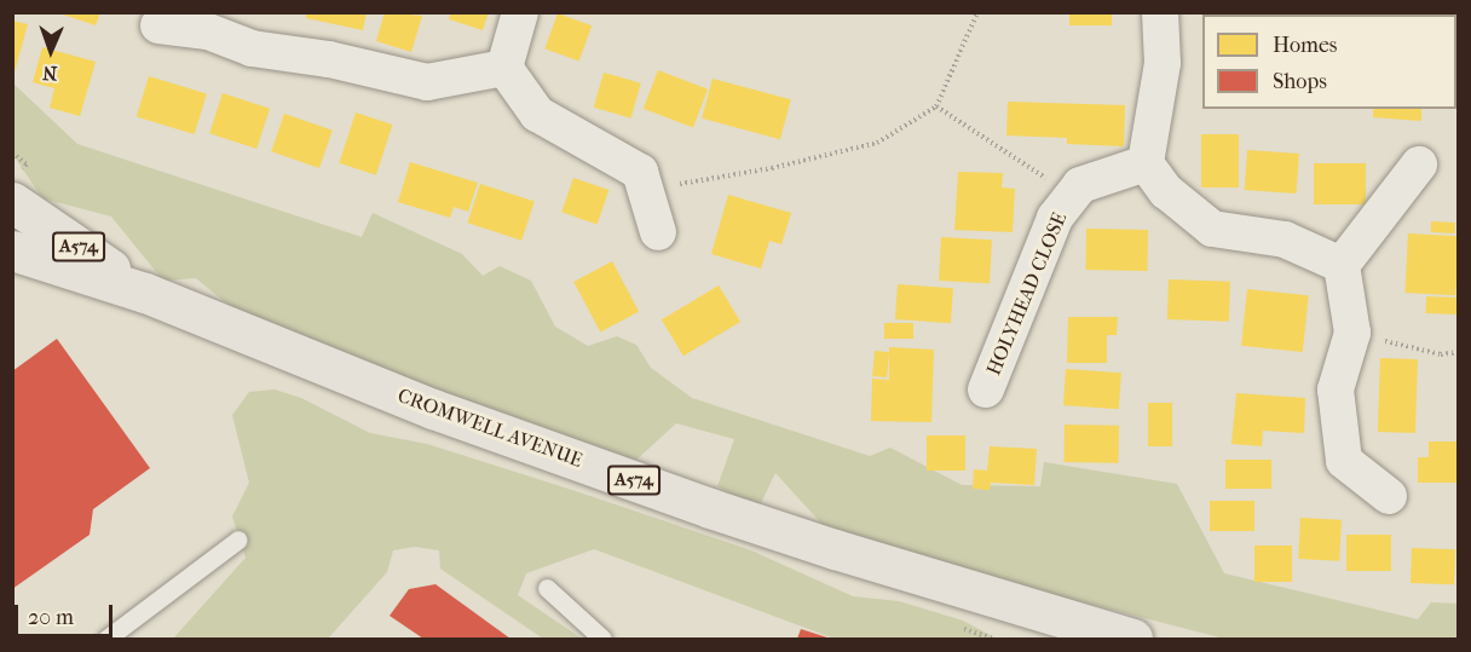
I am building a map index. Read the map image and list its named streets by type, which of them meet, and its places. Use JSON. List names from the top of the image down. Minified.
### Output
{"streets":{"main road":["A574","CROMWELL AVENUE"],"street":["HOLYHEAD CLOSE"]},"legend":["Homes","Shops"],"scale_bar":"20 m","north":"bottom"}
